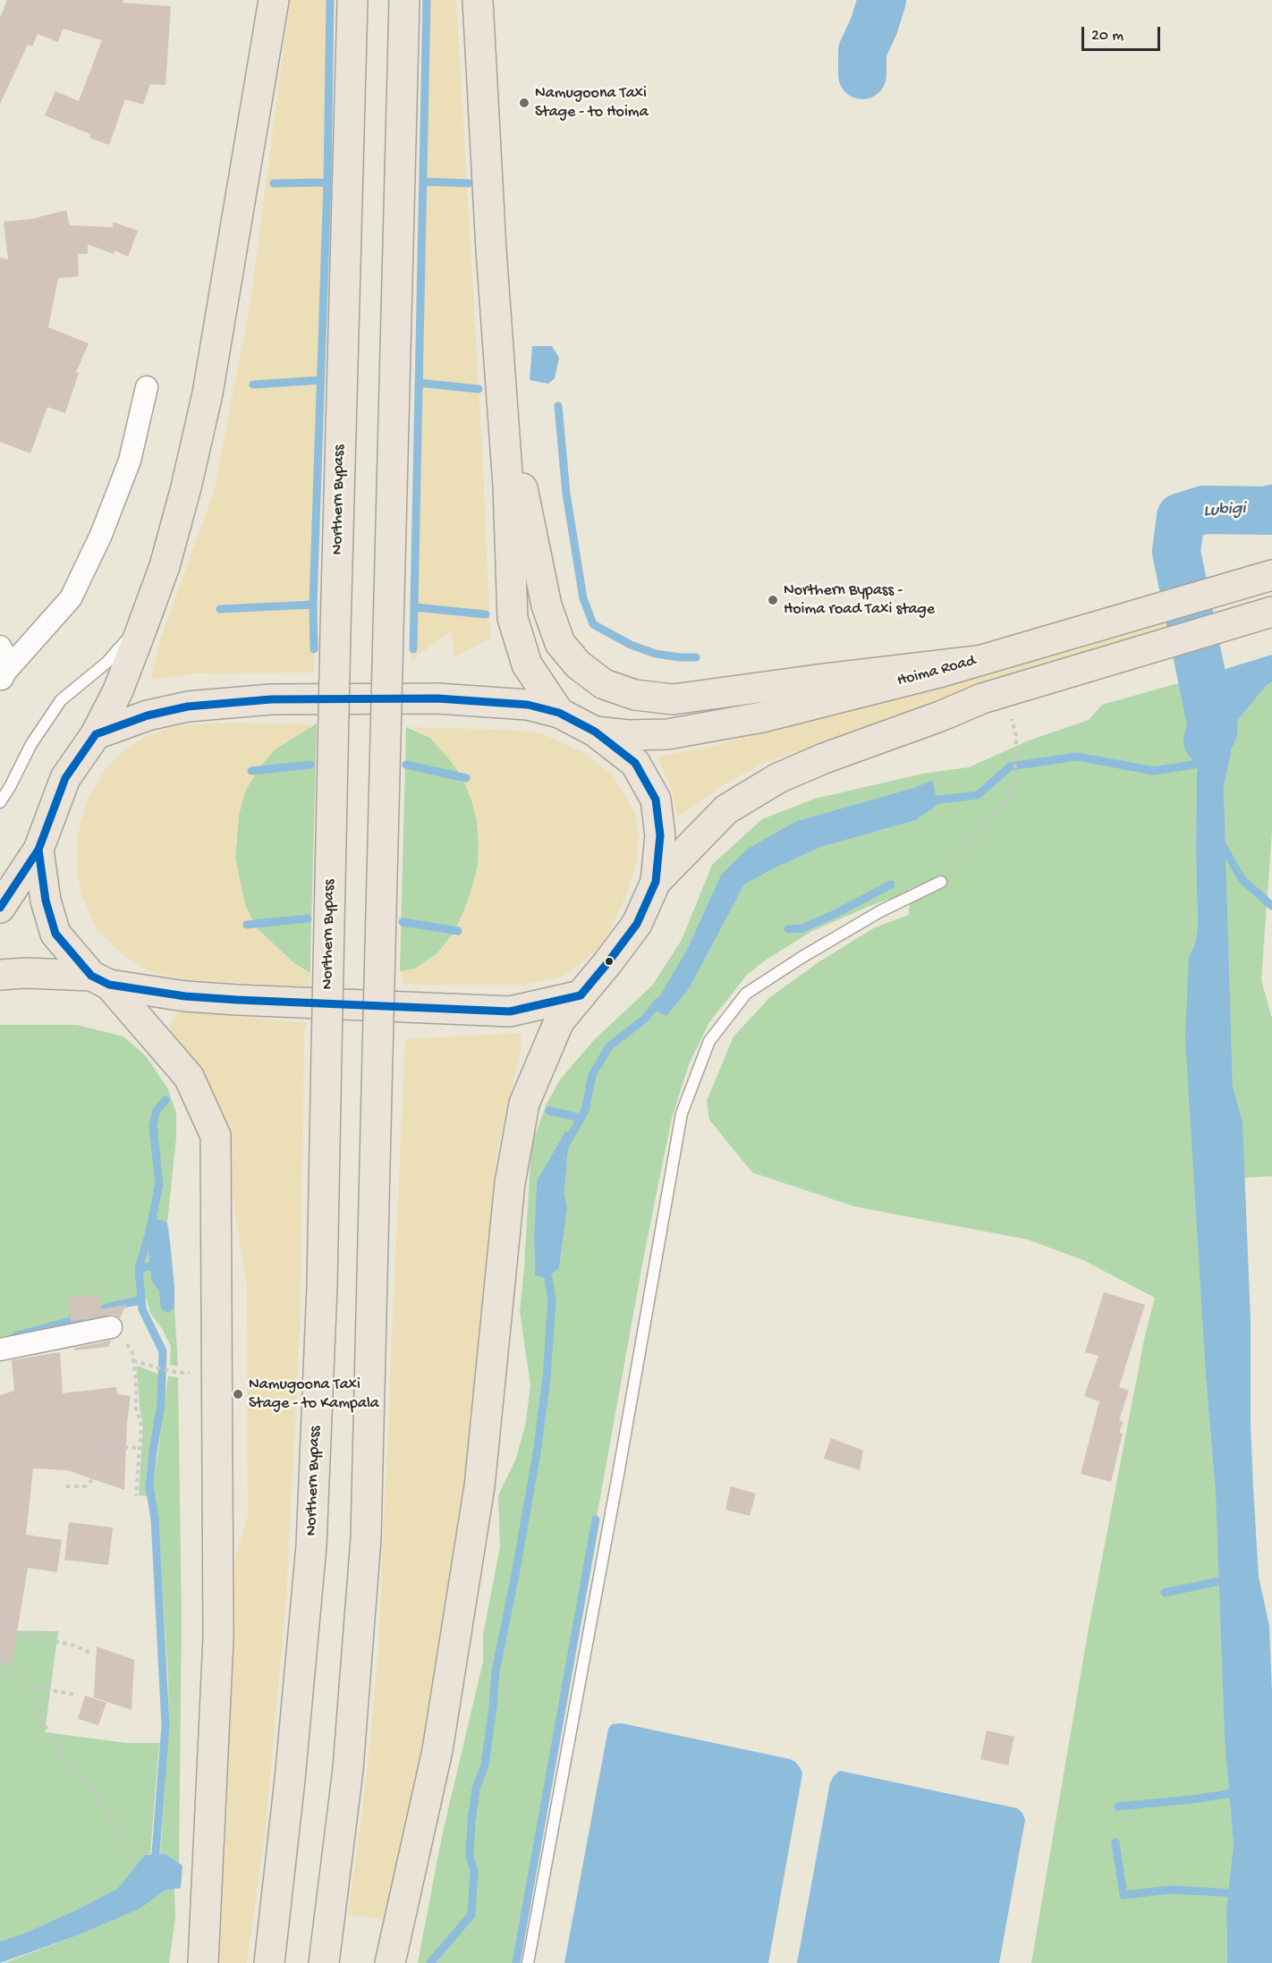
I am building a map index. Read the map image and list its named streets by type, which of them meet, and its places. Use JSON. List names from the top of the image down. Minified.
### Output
{"streets":{"main road":["Northern Bypass","Hoima Road"]},"water":["Lubigi"],"places":["Namugoona Taxi Stage - to Hoima","Northern Bypass - Hoima road Taxi stage","Namugoona Taxi Stage - to Kampala"],"scale_bar":"20 m"}
